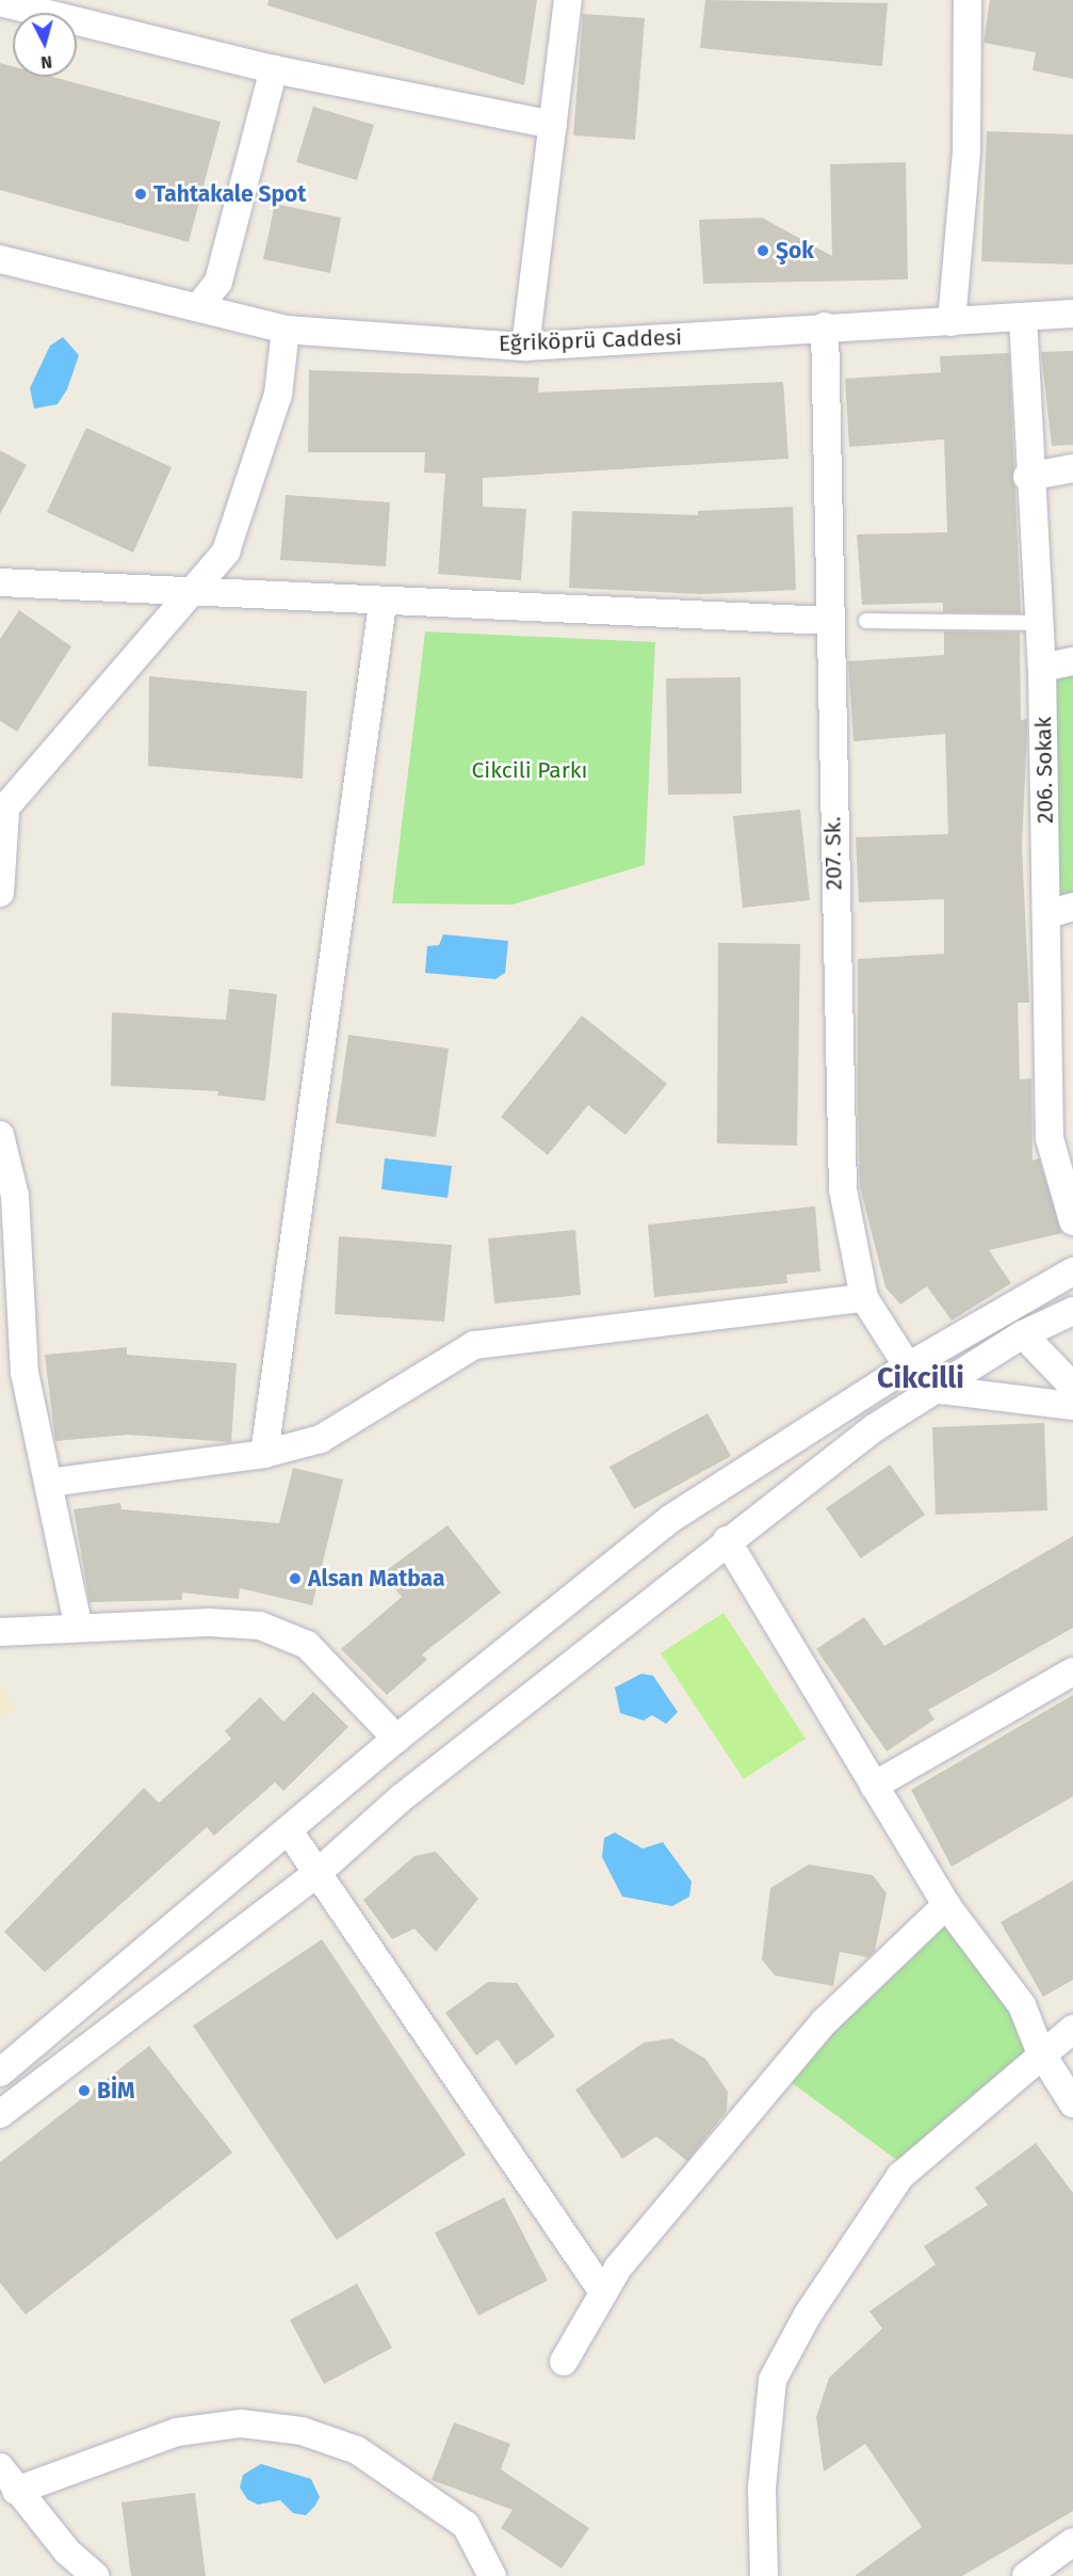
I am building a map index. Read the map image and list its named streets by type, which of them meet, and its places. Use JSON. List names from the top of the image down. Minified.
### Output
{"streets":{"street":["Eğriköprü Caddesi","206. Sokak","207. Sk."]},"crossings":[["Eğriköprü Caddesi","206. Sokak"],["Eğriköprü Caddesi","207. Sk."]],"districts":["Cikcilli"],"parks":["Cikcili Parkı"],"places":["Tahtakale Spot","Şok","Alsan Matbaa","BİM"],"north":"bottom"}
